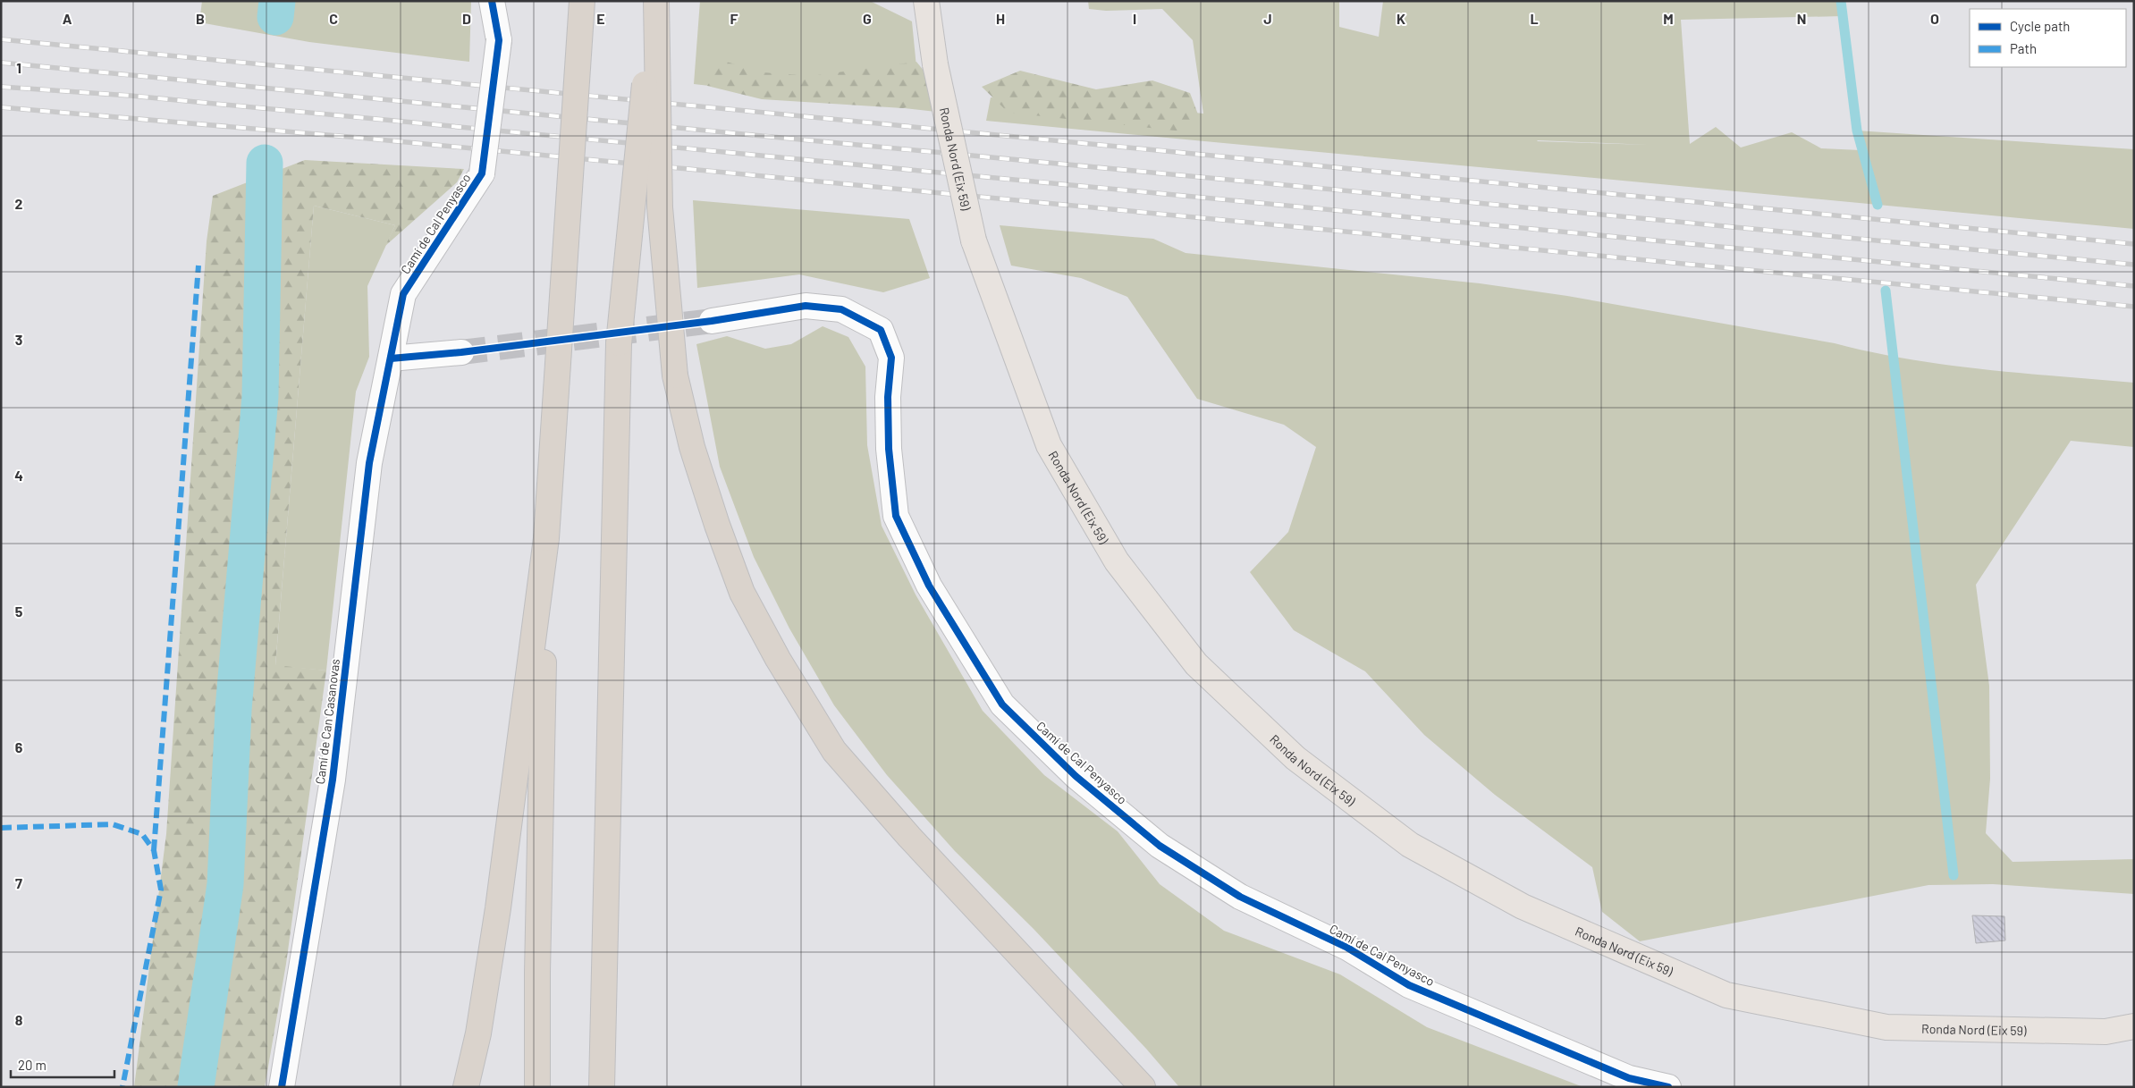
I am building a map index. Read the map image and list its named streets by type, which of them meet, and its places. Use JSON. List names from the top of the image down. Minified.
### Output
{"streets":{"main road":["Ronda Nord (Eix 59)"],"street":["Camí de Cal Penyasco","Camí de Can Casanovas"]},"crossings":[["Camí de Cal Penyasco","Camí de Can Casanovas"]],"legend":["Cycle path","Path"],"scale_bar":"20 m","grid":{"columns":["A","B","C","D","E","F","G","H","I","J","K","L","M","N","O"],"rows":["1","2","3","4","5","6","7","8"]}}
